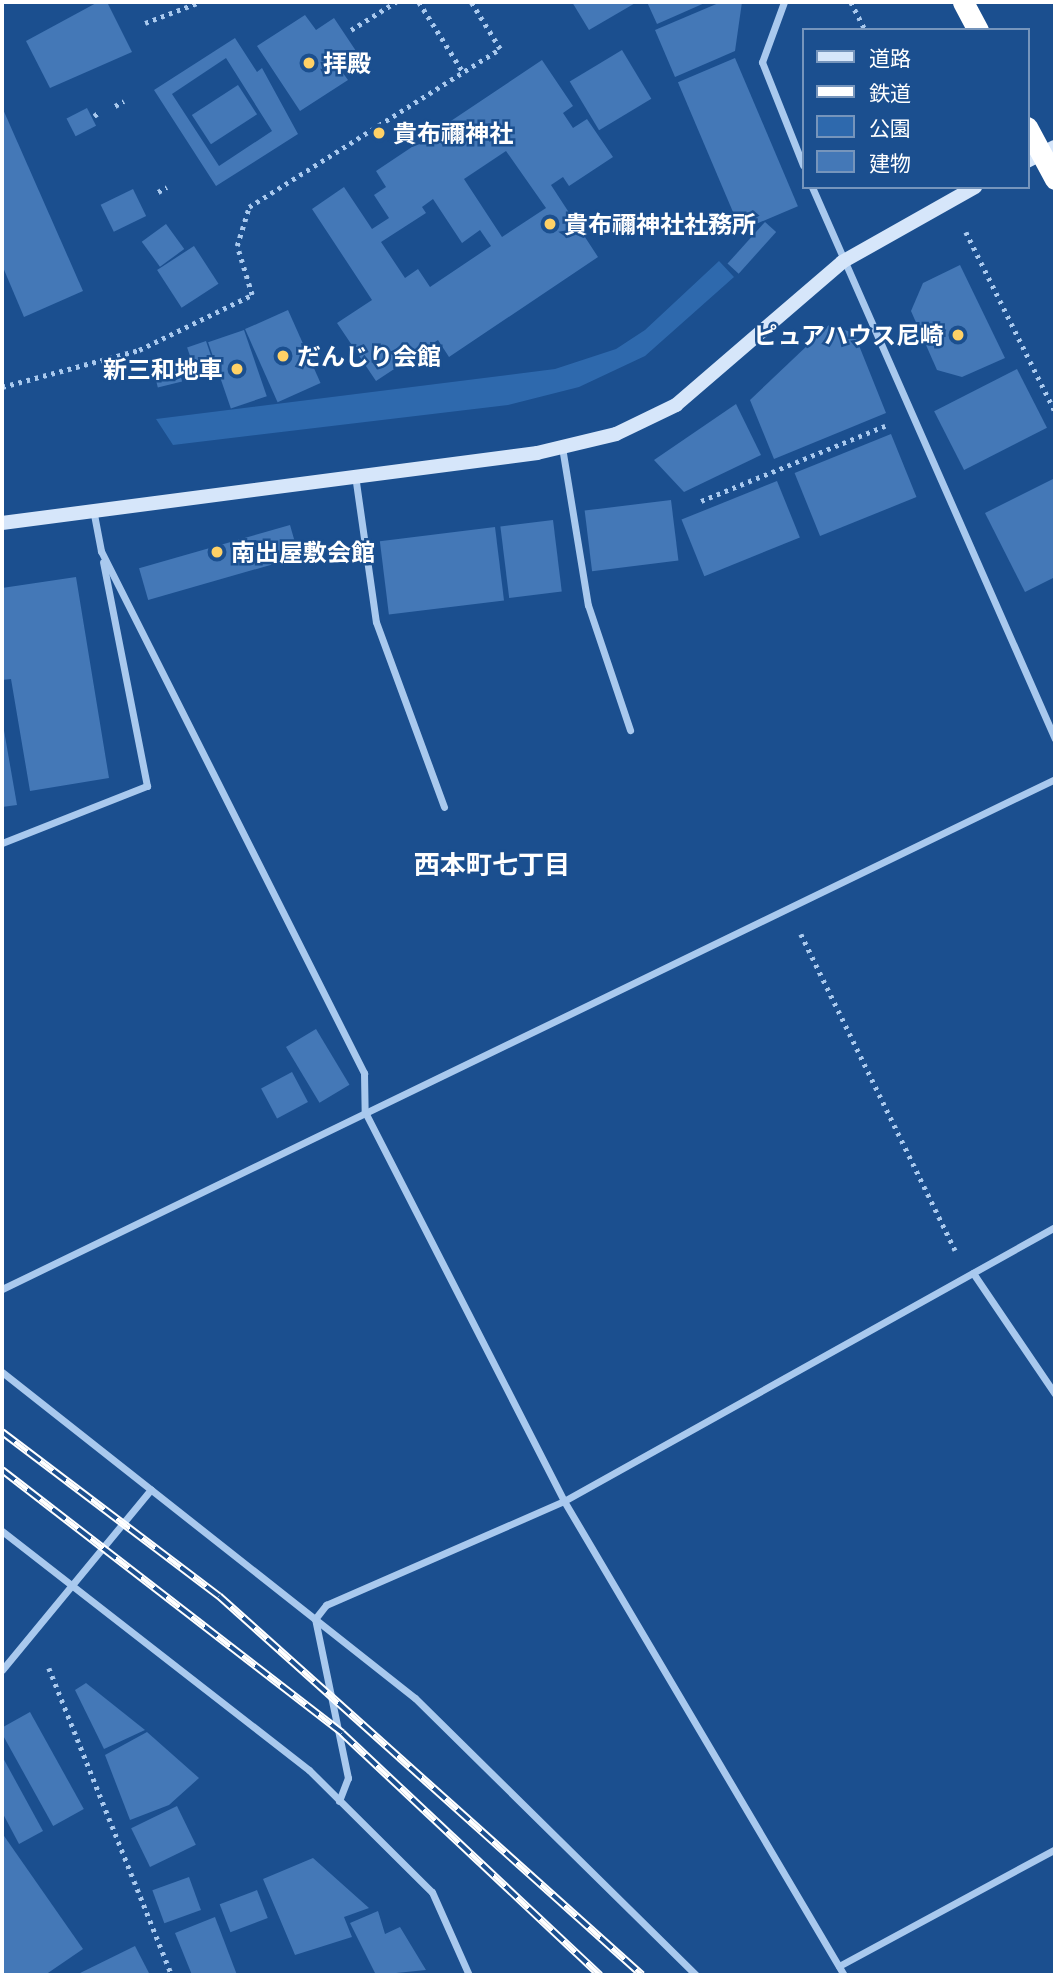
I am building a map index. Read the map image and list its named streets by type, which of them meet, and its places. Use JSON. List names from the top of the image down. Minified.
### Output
{"districts":["西本町七丁目"],"places":["拝殿","貴布禰神社","貴布禰神社社務所","ピュアハウス尼崎","だんじり会館","新三和地車","南出屋敷会館"],"legend":["道路","鉄道","公園","建物"]}
